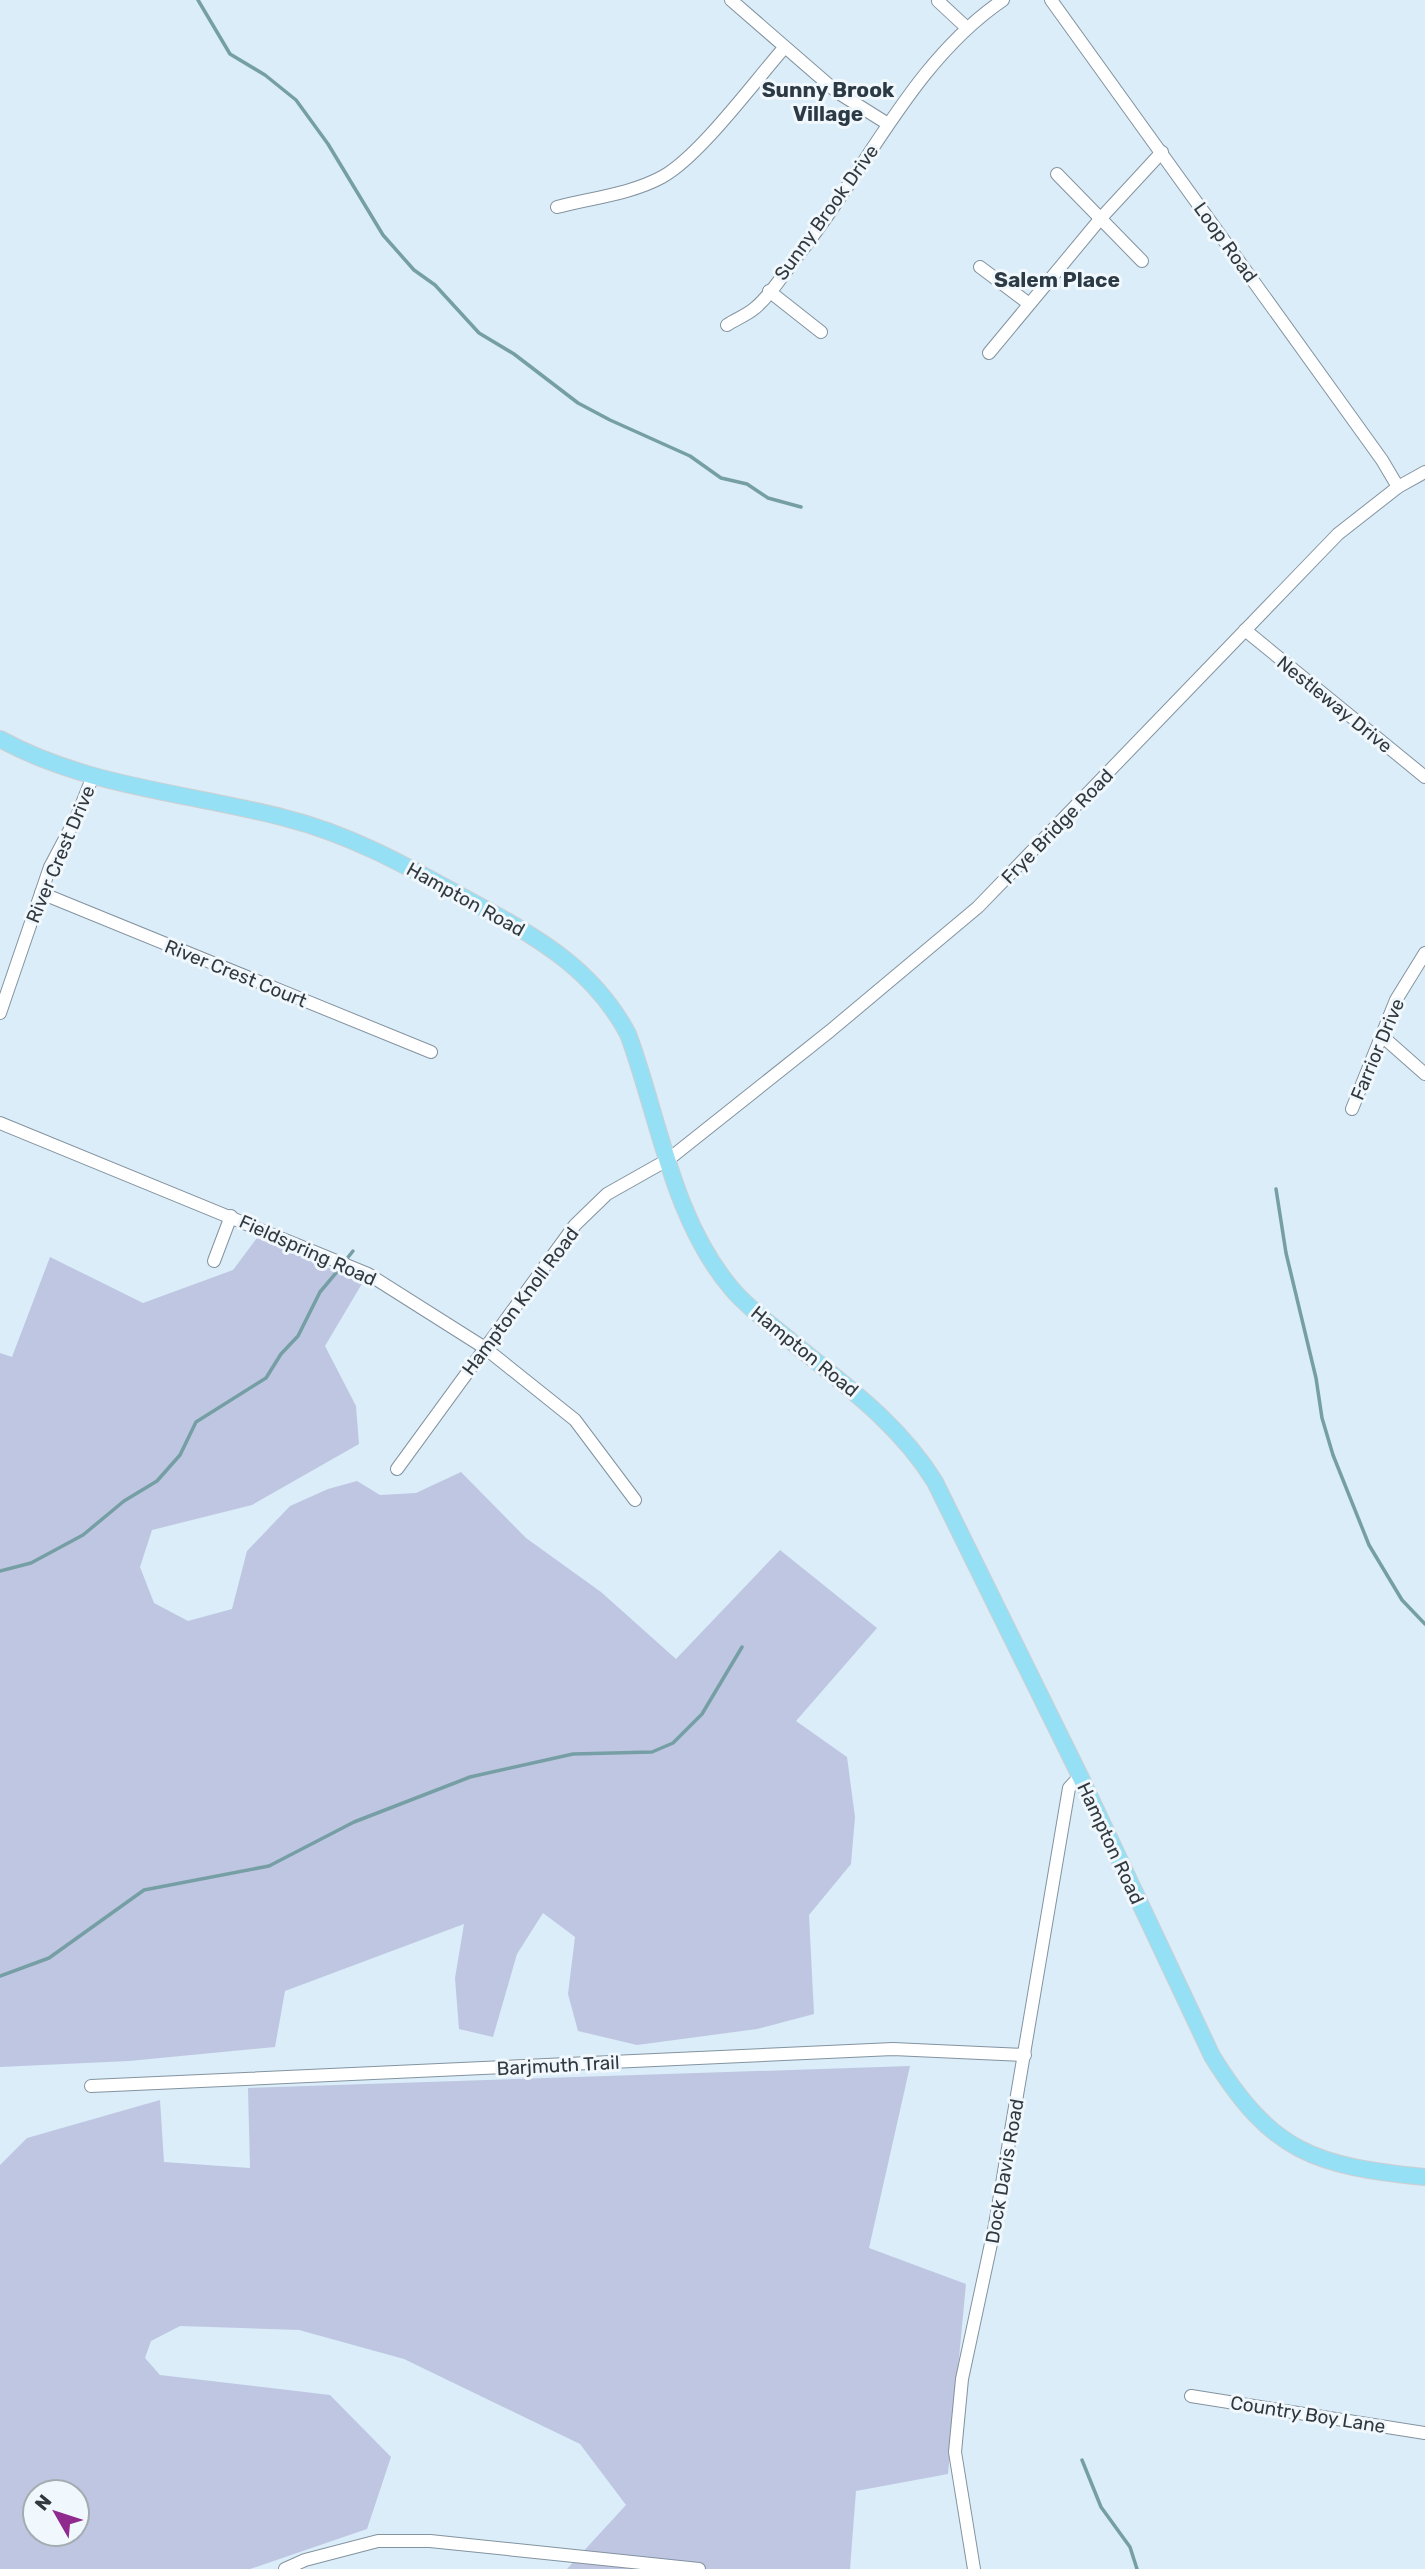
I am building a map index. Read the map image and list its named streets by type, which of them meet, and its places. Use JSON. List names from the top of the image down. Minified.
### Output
{"streets":{"main road":["Hampton Road"],"street":["Sunny Brook Drive","Loop Road","Nestleway Drive","Frye Bridge Road","River Crest Drive","River Crest Court","Farrior Drive","Fieldspring Road","Hampton Knoll Road","Barjmuth Trail","Dock Davis Road","Country Boy Lane"]},"crossings":[["Loop Road","Frye Bridge Road"],["Nestleway Drive","Frye Bridge Road"],["Frye Bridge Road","Hampton Road"],["Frye Bridge Road","Hampton Knoll Road"],["River Crest Drive","Hampton Road"],["River Crest Drive","River Crest Court"],["Hampton Road","Hampton Knoll Road"],["Hampton Road","Dock Davis Road"],["Fieldspring Road","Hampton Knoll Road"],["Barjmuth Trail","Dock Davis Road"]],"districts":["Sunny Brook Village","Salem Place"],"north":"top left"}
